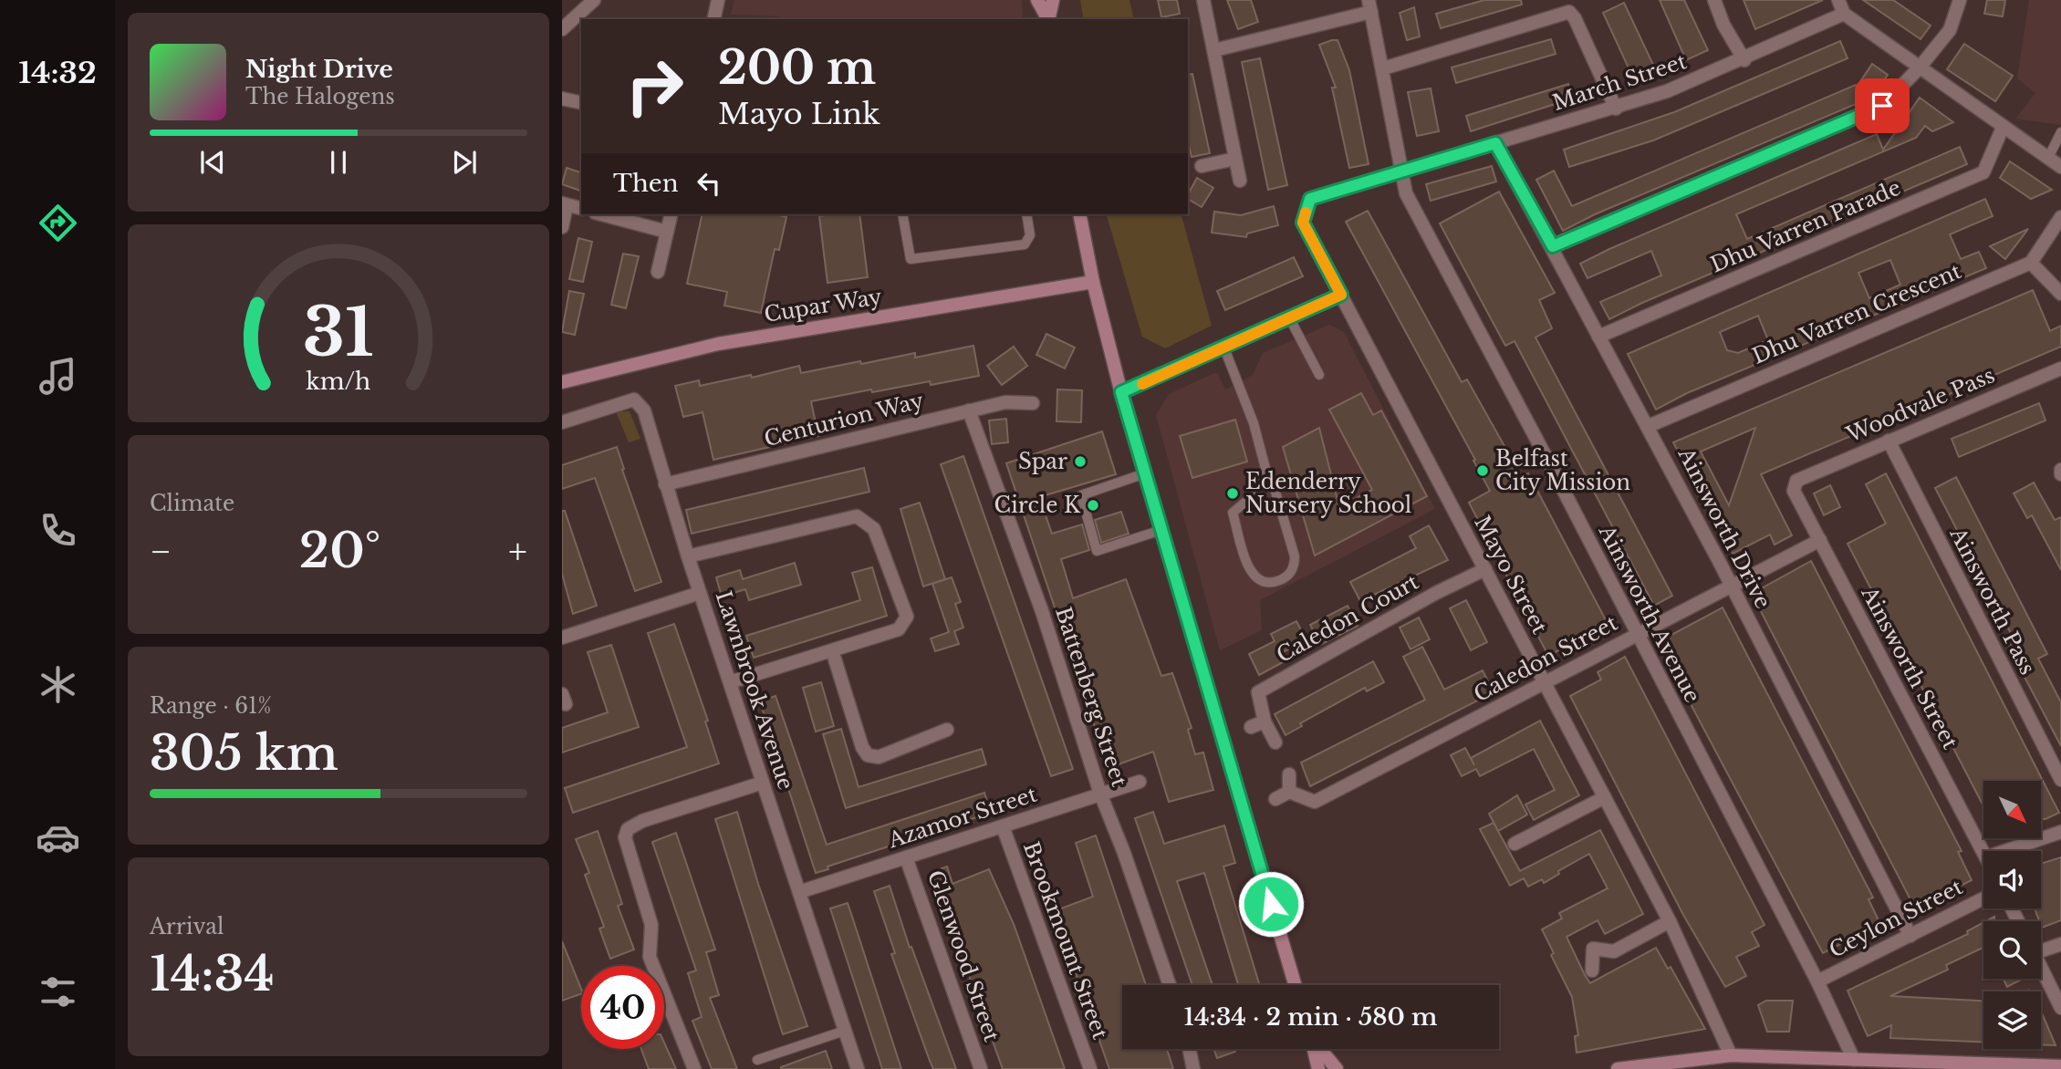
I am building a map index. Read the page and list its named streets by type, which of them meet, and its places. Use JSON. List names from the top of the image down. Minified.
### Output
{"streets":{"street":["March Street","Dhu Varren Parade","Cupar Way","Dhu Varren Crescent","Woodvale Pass","Centurion Way","Ainsworth Drive","Mayo Street","Ainsworth Pass","Ainsworth Avenue","Caledon Court","Caledon Street","Ainsworth Street","Lawnbrook Avenue","Battenberg Street","Azamor Street","Ceylon Street","Brookmount Street","Glenwood Street"]},"crossings":[["March Street","Ainsworth Drive"],["March Street","Mayo Street"],["March Street","Ainsworth Avenue"],["Dhu Varren Parade","Ainsworth Drive"],["Dhu Varren Crescent","Ainsworth Drive"],["Woodvale Pass","Ainsworth Pass"],["Woodvale Pass","Ainsworth Street"],["Centurion Way","Lawnbrook Avenue"],["Centurion Way","Battenberg Street"],["Ainsworth Drive","Caledon Street"],["Ainsworth Drive","Ceylon Street"],["Mayo Street","Ainsworth Avenue"],["Mayo Street","Caledon Court"],["Mayo Street","Caledon Street"],["Ainsworth Avenue","Caledon Street"],["Ainsworth Avenue","Ceylon Street"],["Caledon Street","Ainsworth Street"],["Lawnbrook Avenue","Azamor Street"],["Battenberg Street","Azamor Street"],["Azamor Street","Brookmount Street"],["Azamor Street","Glenwood Street"]],"places":["Spar","Belfast City Mission","Edenderry Nursery School","Circle K"],"north":"bottom right","page":{"tabs":"14:32","turn":["200 m","Mayo Link"],"song":["Night Drive","The Halogens"],"then":"Then","tile":["Climate",["Range · 61%","305 km"],["Arrival","14:34"]],"heat":["−","20°","+"],"limit":"40","trip":"14:34 · 2 min · 580 m","gauge":["31","km/h"]}}
